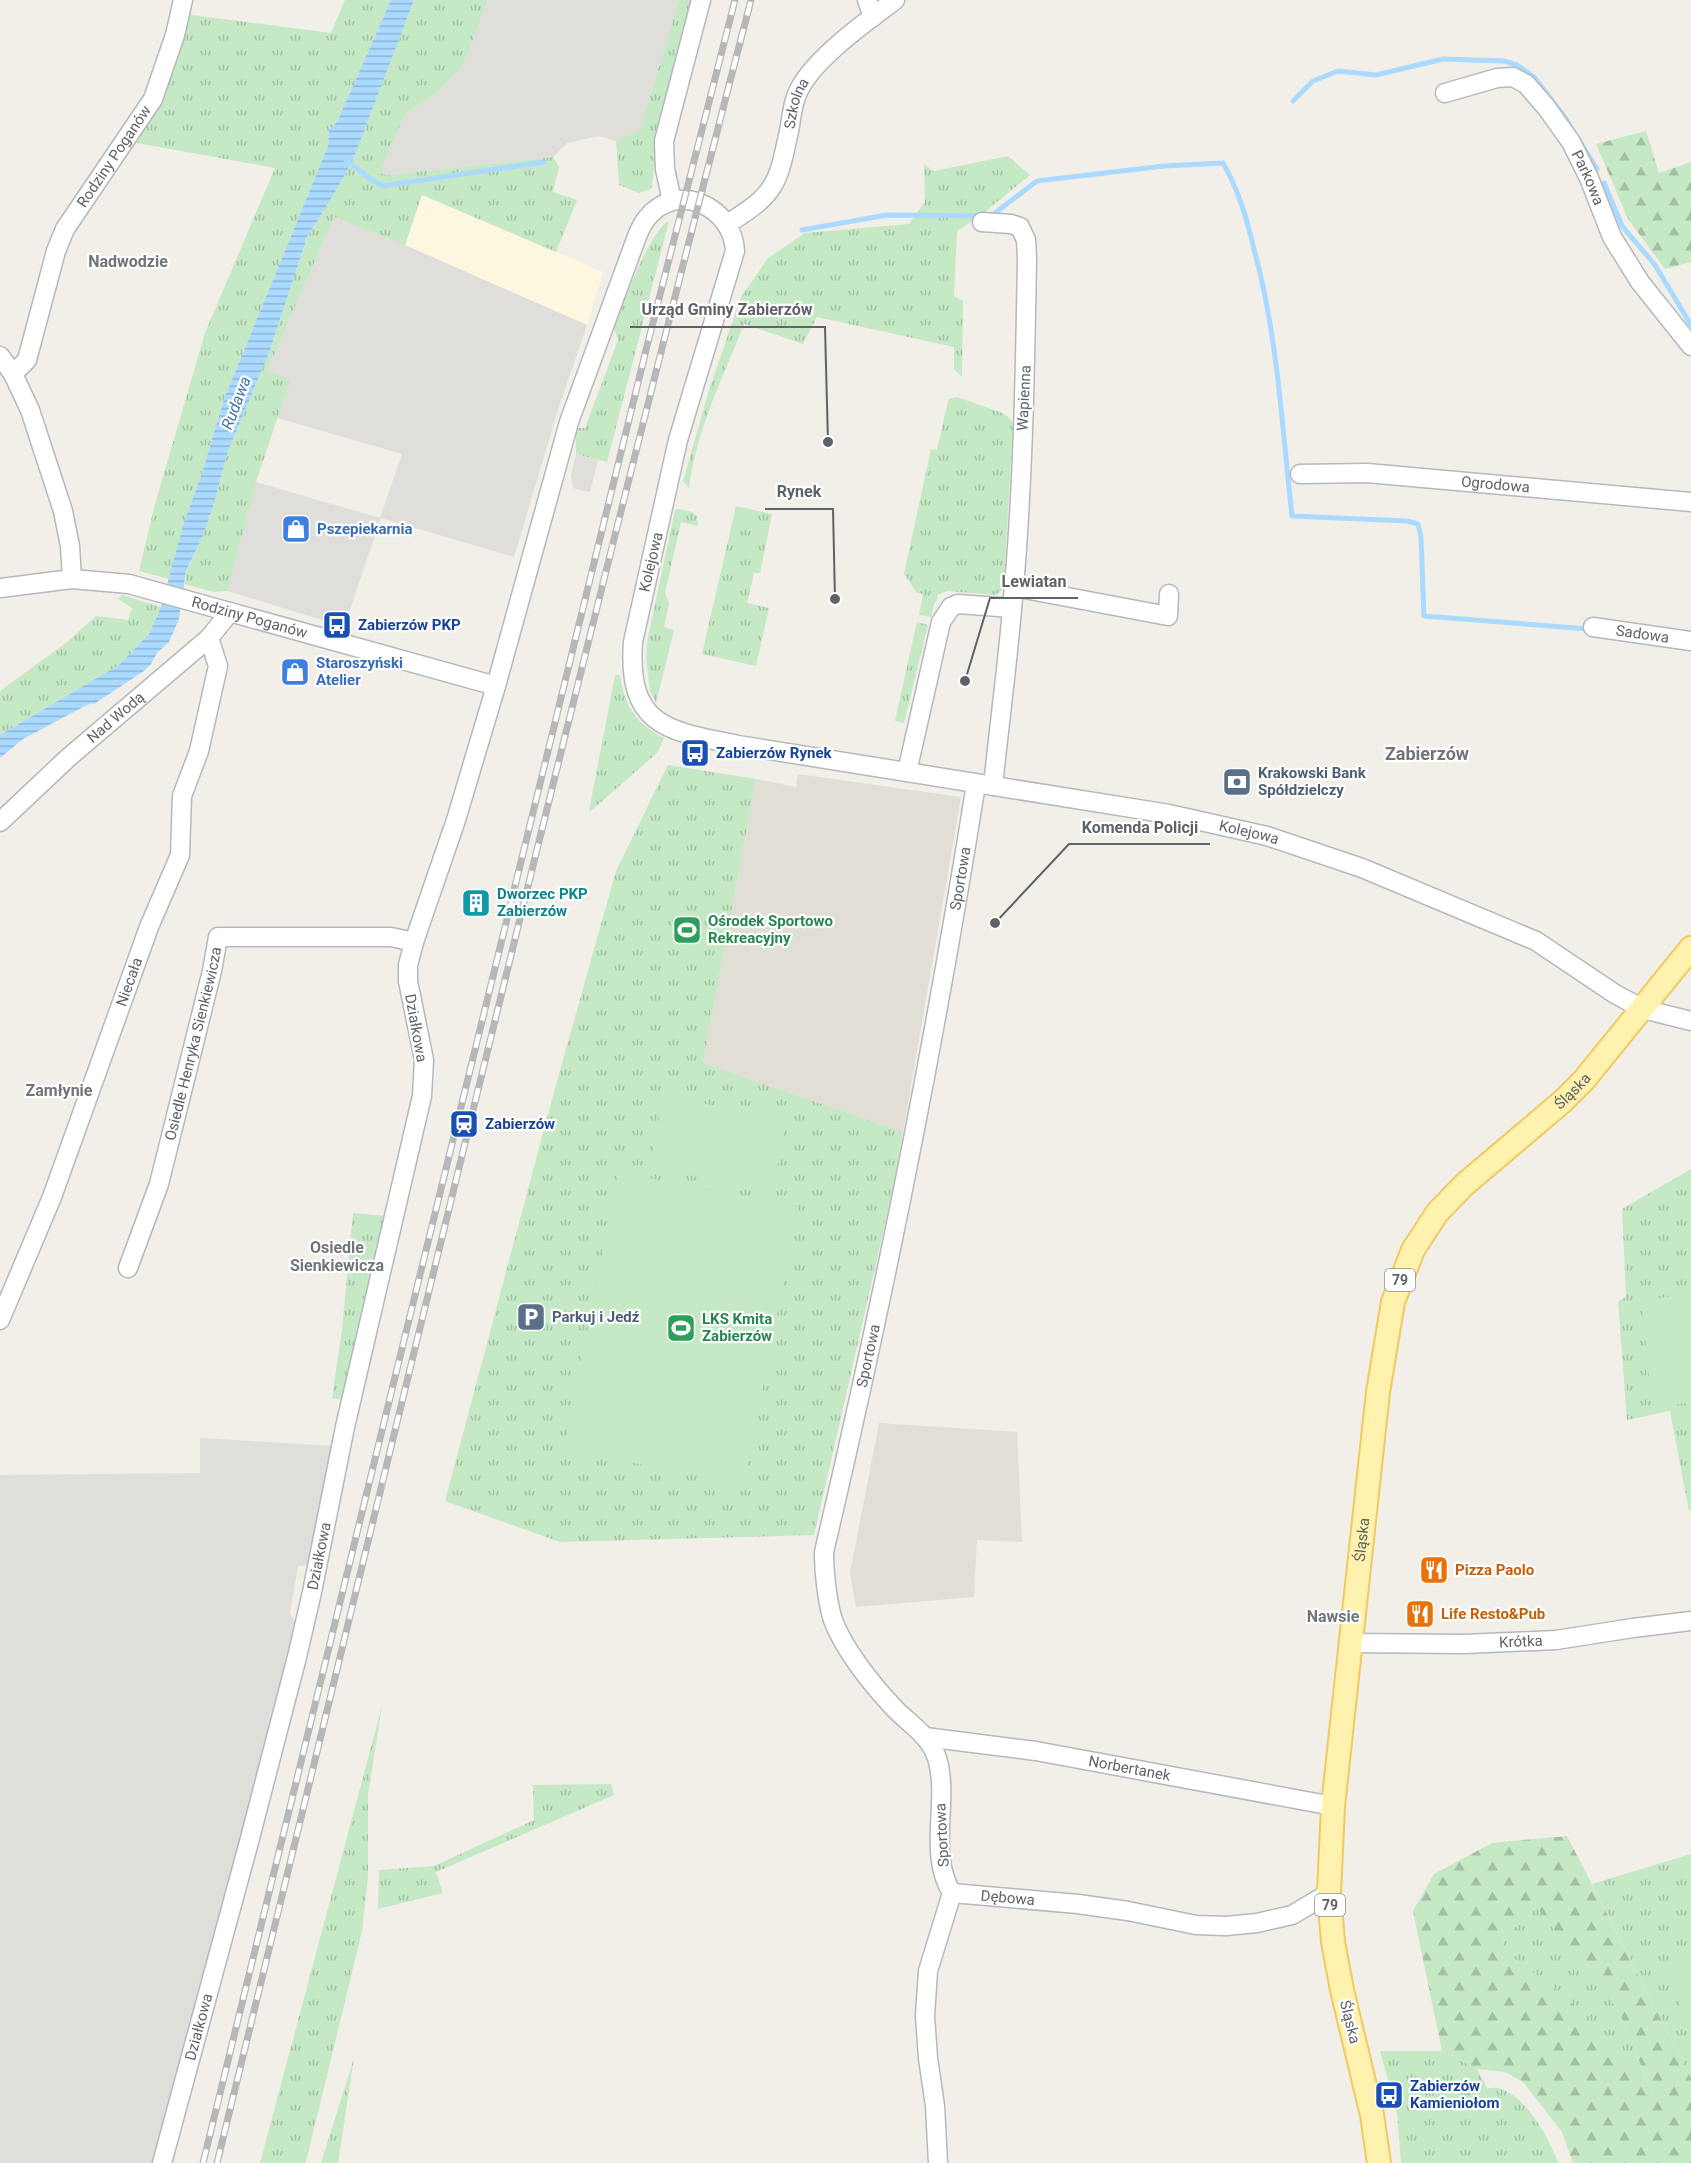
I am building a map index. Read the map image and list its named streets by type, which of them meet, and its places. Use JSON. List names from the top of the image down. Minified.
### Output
{"streets":{"main road":["Śląska","79"],"street":["Szkolna","Rodziny Poganów","Parkowa","Wapienna","Ogrodowa","Kolejowa","Sadowa","Nad Wodą","Sportowa","Niecała","Działkowa","Osiedle Henryka Sienkiewicza","Krótka","Norbertanek","Dębowa"]},"crossings":[["Szkolna","Kolejowa"],["Rodziny Poganów","Nad Wodą"],["Wapienna","Kolejowa"],["Wapienna","Sportowa"],["Kolejowa","Sportowa"],["Kolejowa","Śląska"],["Kolejowa","79"],["Nad Wodą","Niecała"],["Sportowa","Norbertanek"],["Sportowa","Dębowa"],["Działkowa","Osiedle Henryka Sienkiewicza"],["Śląska","79"],["Śląska","Krótka"],["Śląska","Norbertanek"],["Śląska","Dębowa"]],"districts":["Nadwodzie","Zabierzów","Zamłynie","Osiedle Sienkiewicza","Nawsie"],"water":["Rudawa"],"places":{"other":["Urząd Gminy Zabierzów","Rynek","Lewiatan","Komenda Policji"],"shop":["Pszepiekarnia","Staroszyński Atelier"],"bus stop":["Zabierzów PKP","Zabierzów Rynek","Zabierzów Kamieniołom"],"bank":["Krakowski Bank Spółdzielczy"],"building":["Dworzec PKP Zabierzów"],"sports":["Ośrodek Sportowo Rekreacyjny","LKS Kmita Zabierzów"],"station":["Zabierzów"],"parking":["Parkuj i Jedź"],"restaurant":["Pizza Paolo","Life Resto&Pub"]}}
